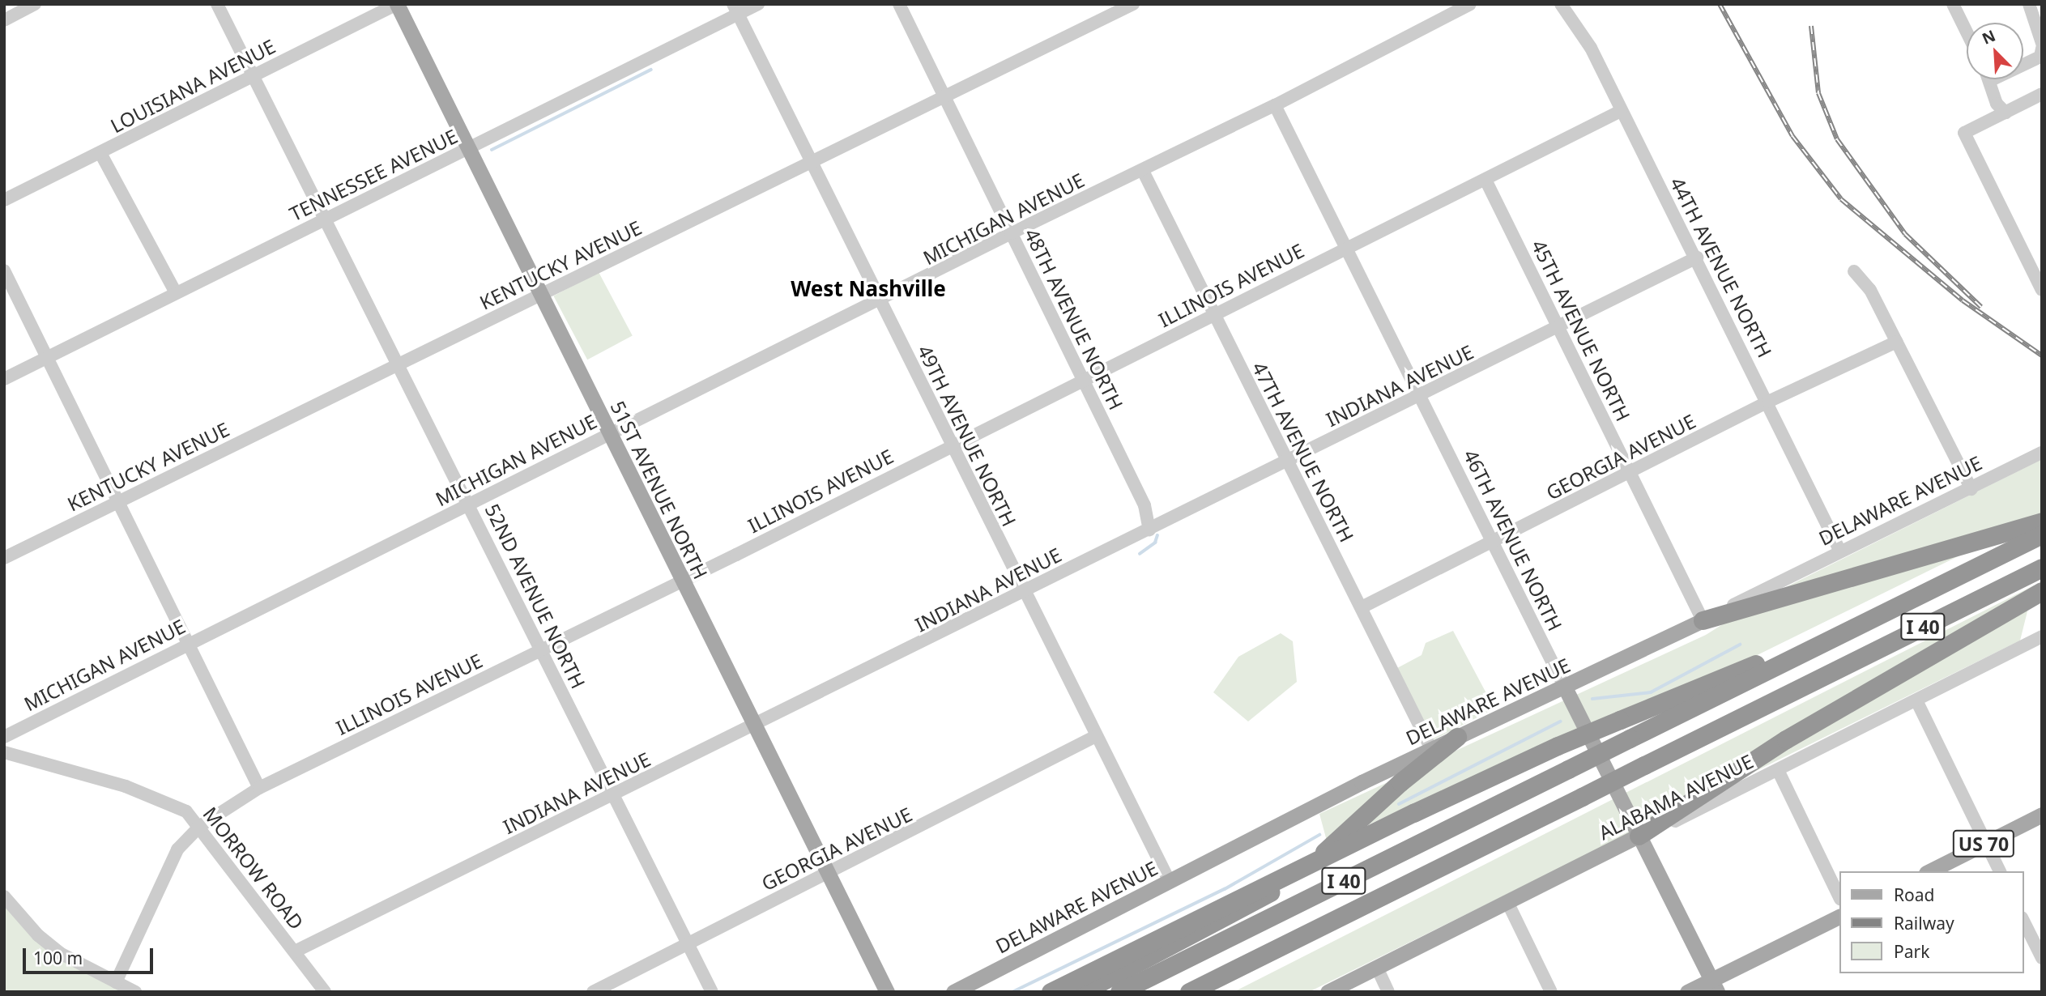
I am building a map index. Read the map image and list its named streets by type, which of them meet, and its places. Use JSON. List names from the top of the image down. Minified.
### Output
{"streets":{"highway":["I 40"],"main road":["51ST AVENUE NORTH","DELAWARE AVENUE","46TH AVENUE NORTH","ALABAMA AVENUE","US 70"],"street":["LOUISIANA AVENUE","TENNESSEE AVENUE","MICHIGAN AVENUE","KENTUCKY AVENUE","44TH AVENUE NORTH","ILLINOIS AVENUE","48TH AVENUE NORTH","45TH AVENUE NORTH","INDIANA AVENUE","49TH AVENUE NORTH","47TH AVENUE NORTH","GEORGIA AVENUE","52ND AVENUE NORTH","MORROW ROAD"]},"crossings":[["LOUISIANA AVENUE","51ST AVENUE NORTH"],["LOUISIANA AVENUE","52ND AVENUE NORTH"],["TENNESSEE AVENUE","49TH AVENUE NORTH"],["TENNESSEE AVENUE","51ST AVENUE NORTH"],["TENNESSEE AVENUE","52ND AVENUE NORTH"],["MICHIGAN AVENUE","48TH AVENUE NORTH"],["MICHIGAN AVENUE","49TH AVENUE NORTH"],["MICHIGAN AVENUE","47TH AVENUE NORTH"],["MICHIGAN AVENUE","51ST AVENUE NORTH"],["MICHIGAN AVENUE","46TH AVENUE NORTH"],["MICHIGAN AVENUE","52ND AVENUE NORTH"],["KENTUCKY AVENUE","48TH AVENUE NORTH"],["KENTUCKY AVENUE","49TH AVENUE NORTH"],["KENTUCKY AVENUE","51ST AVENUE NORTH"],["KENTUCKY AVENUE","52ND AVENUE NORTH"],["44TH AVENUE NORTH","ILLINOIS AVENUE"],["44TH AVENUE NORTH","INDIANA AVENUE"],["44TH AVENUE NORTH","GEORGIA AVENUE"],["44TH AVENUE NORTH","DELAWARE AVENUE"],["ILLINOIS AVENUE","48TH AVENUE NORTH"],["ILLINOIS AVENUE","45TH AVENUE NORTH"],["ILLINOIS AVENUE","49TH AVENUE NORTH"],["ILLINOIS AVENUE","47TH AVENUE NORTH"],["ILLINOIS AVENUE","51ST AVENUE NORTH"],["ILLINOIS AVENUE","46TH AVENUE NORTH"],["ILLINOIS AVENUE","52ND AVENUE NORTH"],["ILLINOIS AVENUE","MORROW ROAD"],["48TH AVENUE NORTH","INDIANA AVENUE"],["45TH AVENUE NORTH","INDIANA AVENUE"],["45TH AVENUE NORTH","GEORGIA AVENUE"],["45TH AVENUE NORTH","DELAWARE AVENUE"],["INDIANA AVENUE","49TH AVENUE NORTH"],["INDIANA AVENUE","47TH AVENUE NORTH"],["INDIANA AVENUE","51ST AVENUE NORTH"],["INDIANA AVENUE","46TH AVENUE NORTH"],["INDIANA AVENUE","52ND AVENUE NORTH"],["INDIANA AVENUE","MORROW ROAD"],["49TH AVENUE NORTH","GEORGIA AVENUE"],["49TH AVENUE NORTH","DELAWARE AVENUE"],["47TH AVENUE NORTH","GEORGIA AVENUE"],["47TH AVENUE NORTH","DELAWARE AVENUE"],["GEORGIA AVENUE","51ST AVENUE NORTH"],["GEORGIA AVENUE","46TH AVENUE NORTH"],["GEORGIA AVENUE","52ND AVENUE NORTH"],["DELAWARE AVENUE","46TH AVENUE NORTH"],["46TH AVENUE NORTH","ALABAMA AVENUE"]],"districts":["West Nashville"],"legend":["Road","Railway","Park"],"scale_bar":"100 m","north":"top left"}
